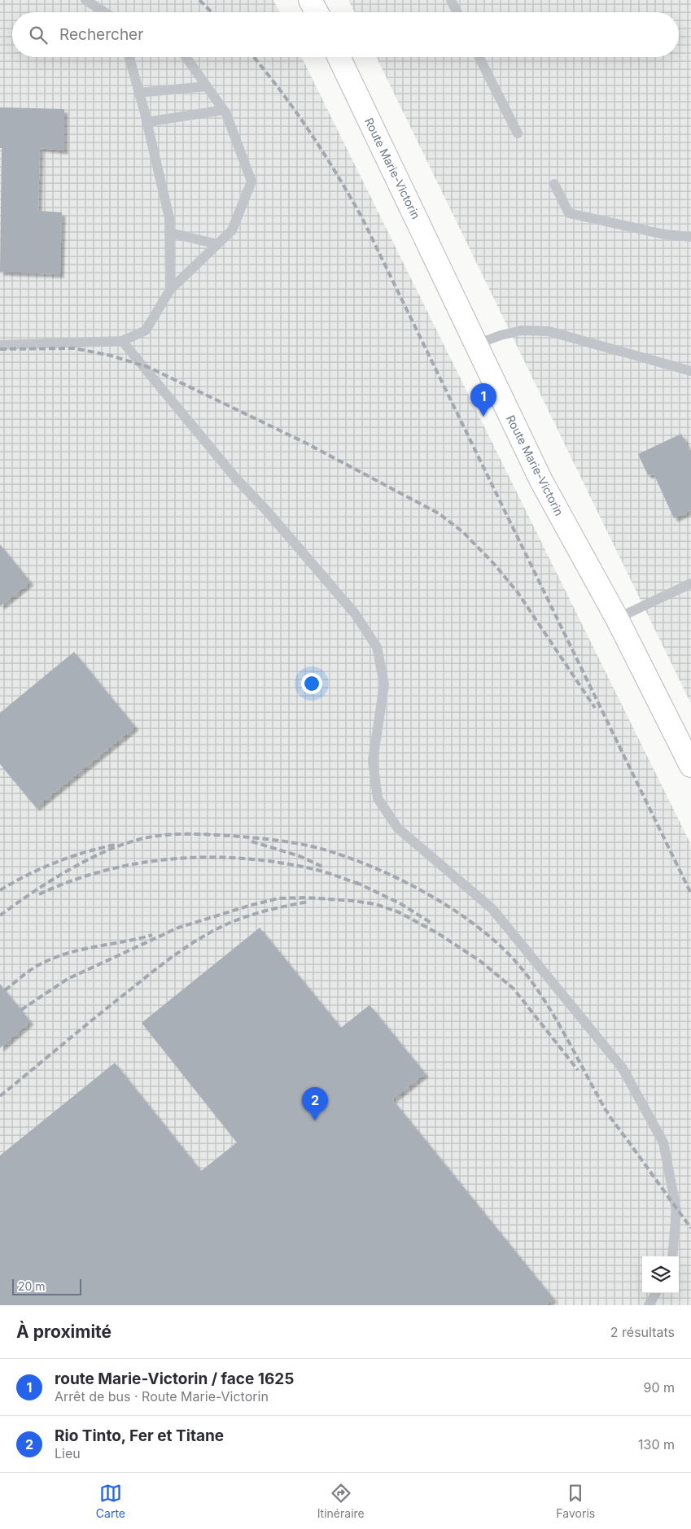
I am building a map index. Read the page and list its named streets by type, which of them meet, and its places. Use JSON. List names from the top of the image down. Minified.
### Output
{"streets":{"main road":["Route Marie-Victorin"]},"scale_bar":"20 m","page":{"search":"Rechercher","pins":["1","2"],"scale":"20 m","heading":["À proximité","2 résultats"],"list":[{"mark":"1","name":"route Marie-Victorin / face 1625","note":"Arrêt de bus · Route Marie-Victorin","value":"90 m"},{"mark":"2","name":"Rio Tinto, Fer et Titane","note":"Lieu","value":"130 m"}],"nav":["Carte","Itinéraire","Favoris"]}}
